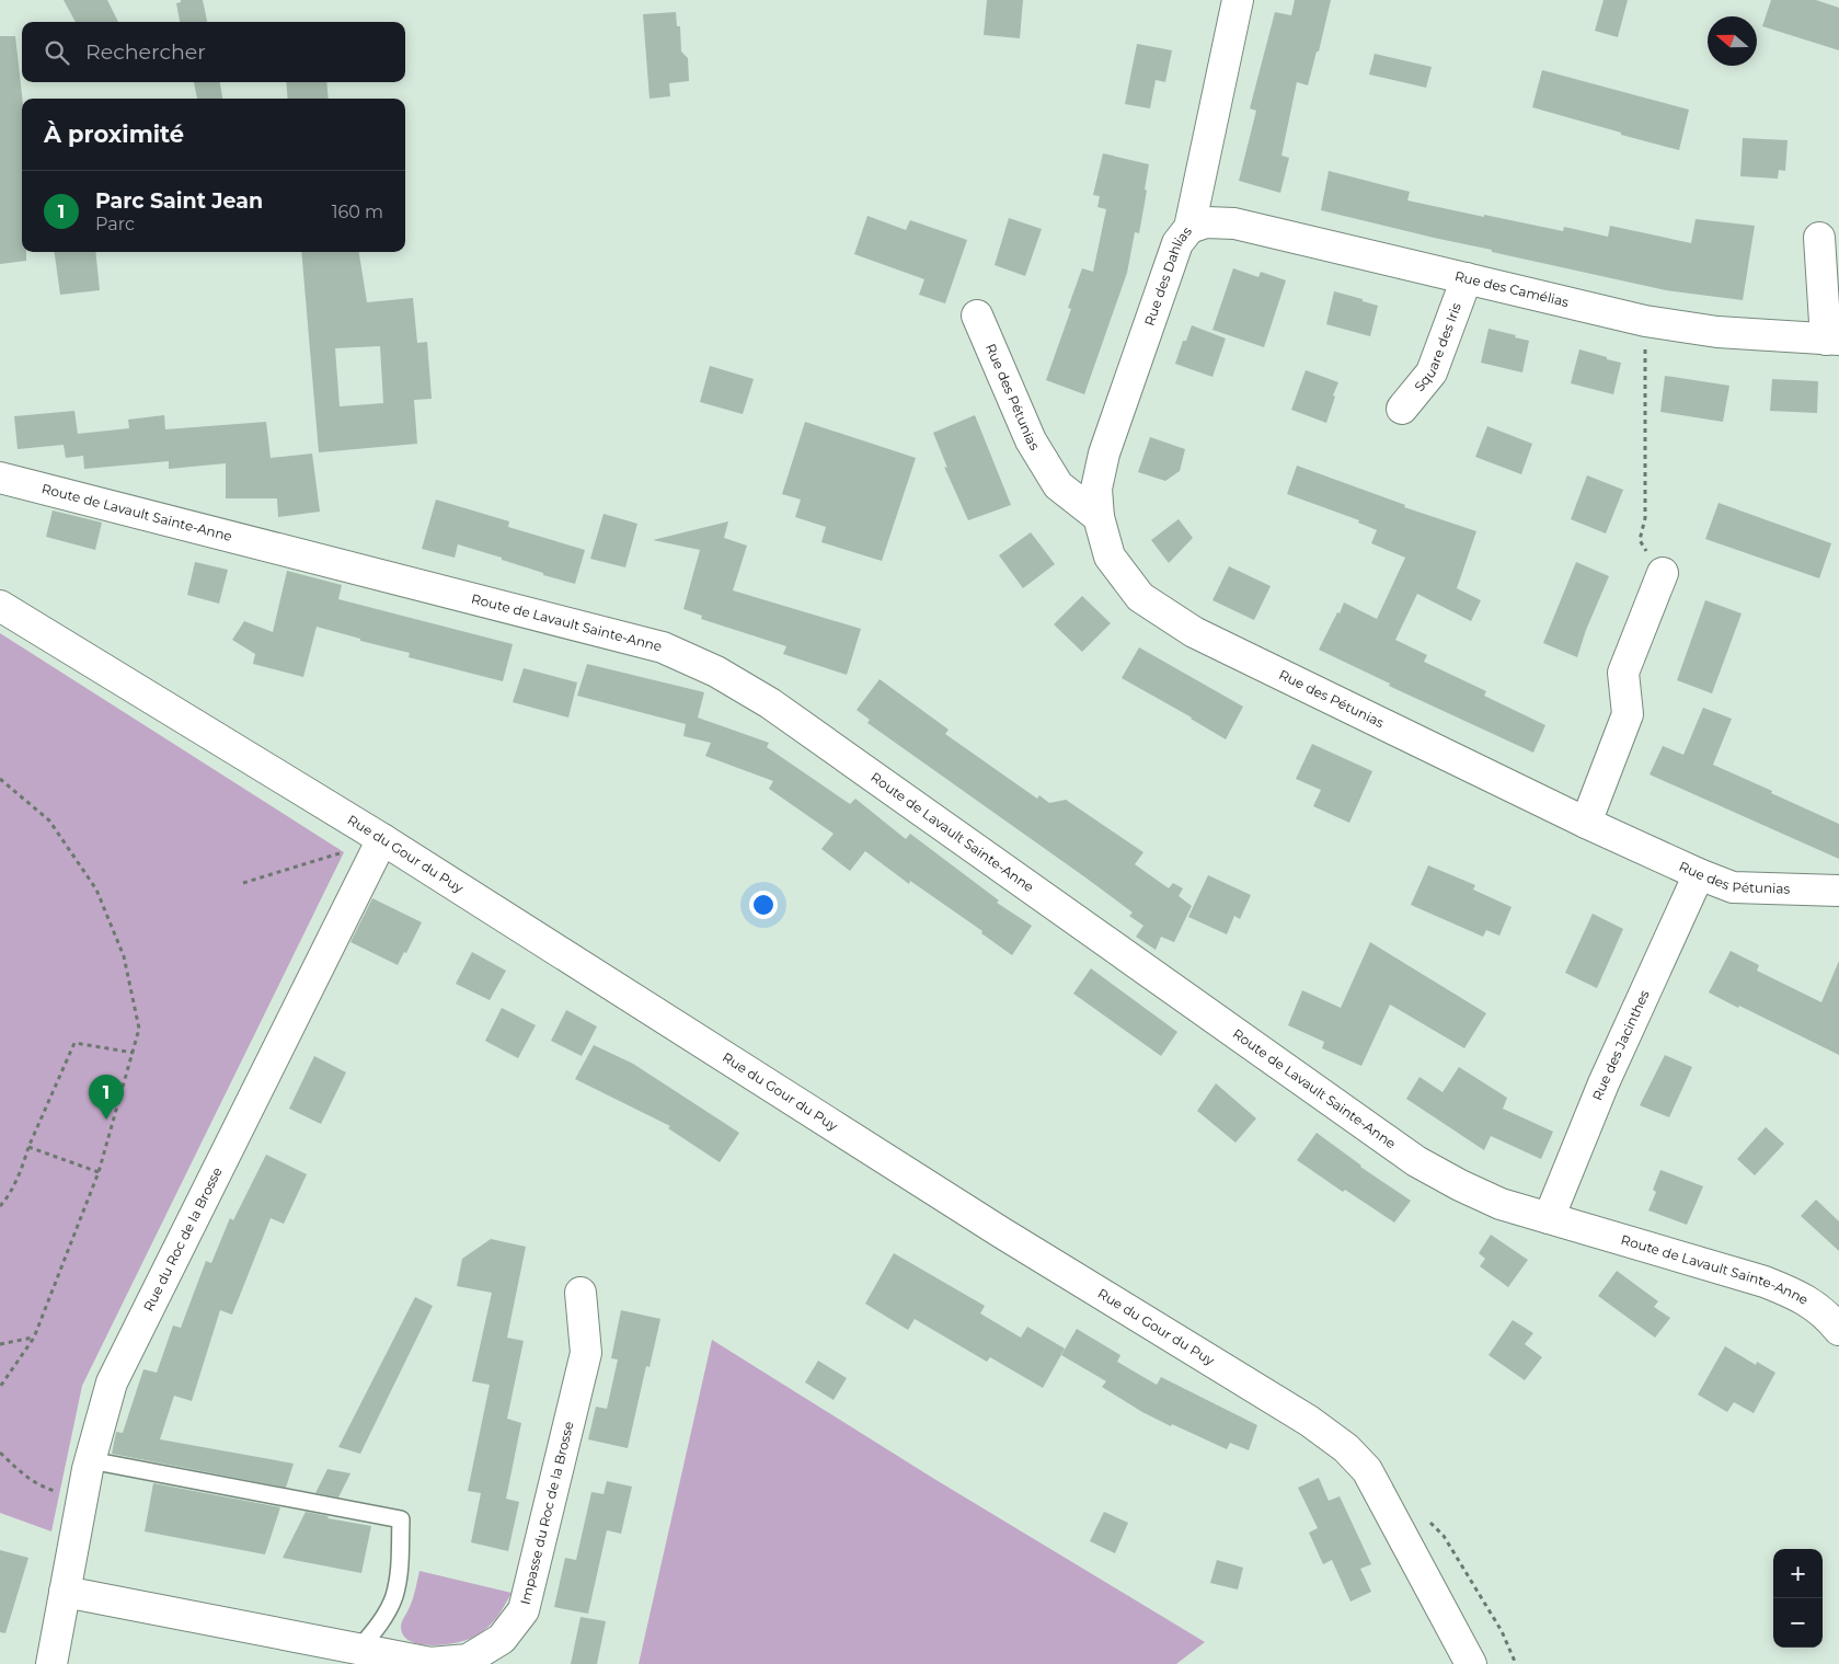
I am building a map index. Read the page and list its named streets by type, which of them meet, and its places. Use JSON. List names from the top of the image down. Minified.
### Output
{"streets":{"street":["Rue des Dahlias","Rue des Camélias","Square des Iris","Rue des Pétunias","Route de Lavault Sainte-Anne","Rue du Gour du Puy","Rue des Jacinthes","Rue du Roc de la Brosse","Impasse du Roc de la Brosse"]},"crossings":[["Rue des Dahlias","Rue des Camélias"],["Rue des Dahlias","Rue des Pétunias"],["Rue des Camélias","Square des Iris"],["Rue des Pétunias","Rue des Jacinthes"],["Route de Lavault Sainte-Anne","Rue des Jacinthes"],["Rue du Gour du Puy","Rue du Roc de la Brosse"],["Rue du Roc de la Brosse","Impasse du Roc de la Brosse"]],"north":"left","page":{"search":"Rechercher","heading":"À proximité","list":[{"mark":"1","name":"Parc Saint Jean","note":"Parc","value":"160 m"}],"pins":"1","map_buttons":["+","−"]}}
